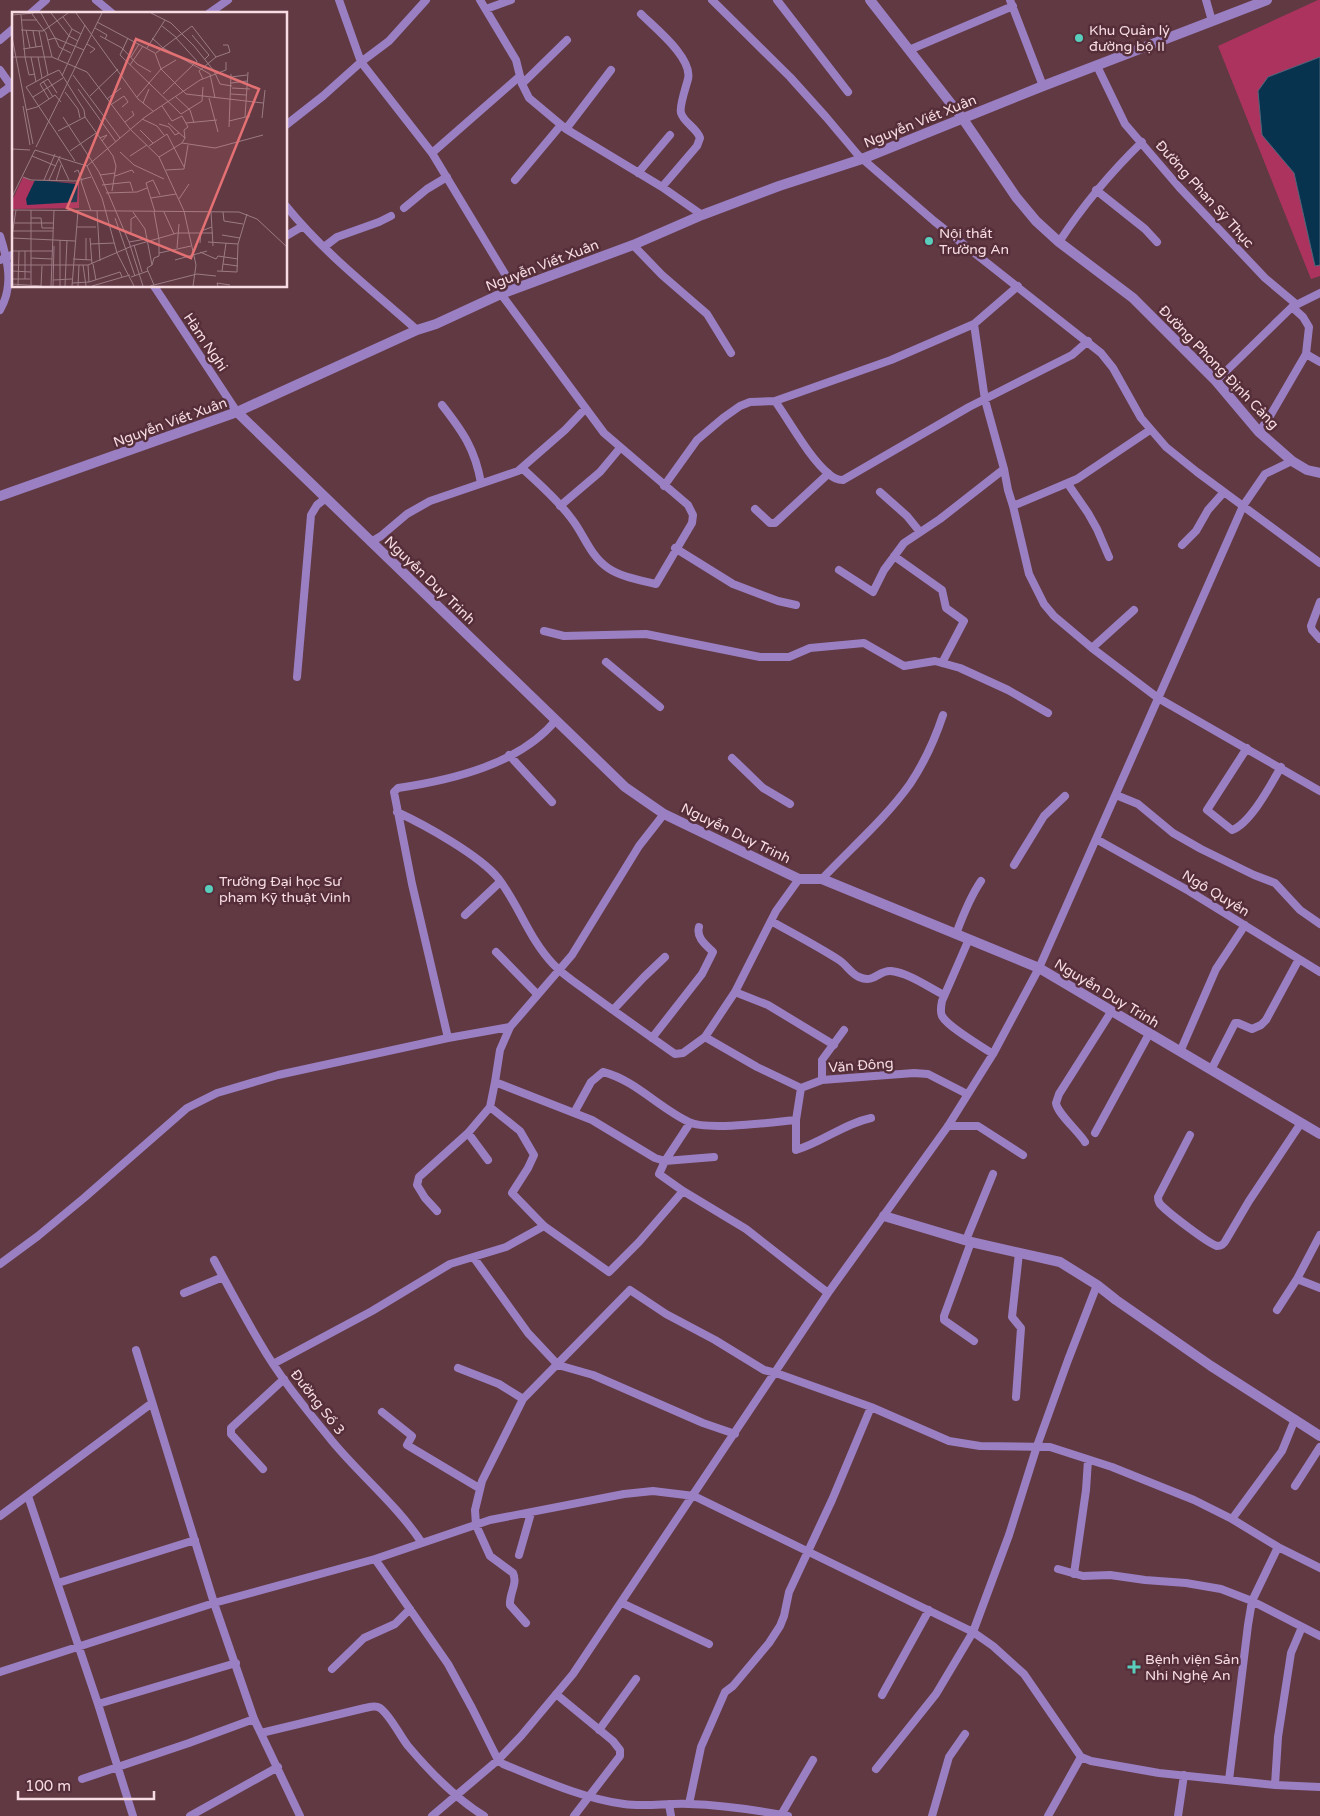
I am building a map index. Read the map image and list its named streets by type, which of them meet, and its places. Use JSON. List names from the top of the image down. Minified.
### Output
{"streets":{"street":["Nguyễn Viết Xuân","Đường Phan Sỹ Thục","Hàm Nghi","Đường Phong Định Cảng","Nguyễn Duy Trinh","Ngô Quyền","Văn Đông","Đường Số 3"]},"crossings":[["Nguyễn Viết Xuân","Đường Phan Sỹ Thục"],["Nguyễn Viết Xuân","Hàm Nghi"],["Nguyễn Viết Xuân","Đường Phong Định Cảng"],["Nguyễn Viết Xuân","Nguyễn Duy Trinh"],["Hàm Nghi","Nguyễn Duy Trinh"]],"places":{"other":["Khu Quản lý đường bộ II","Nội thất Trường An","Trường Đại học Sư phạm Kỹ thuật Vinh"],"health":["Bệnh viện Sản Nhi Nghệ An"]},"scale_bar":"100 m"}
